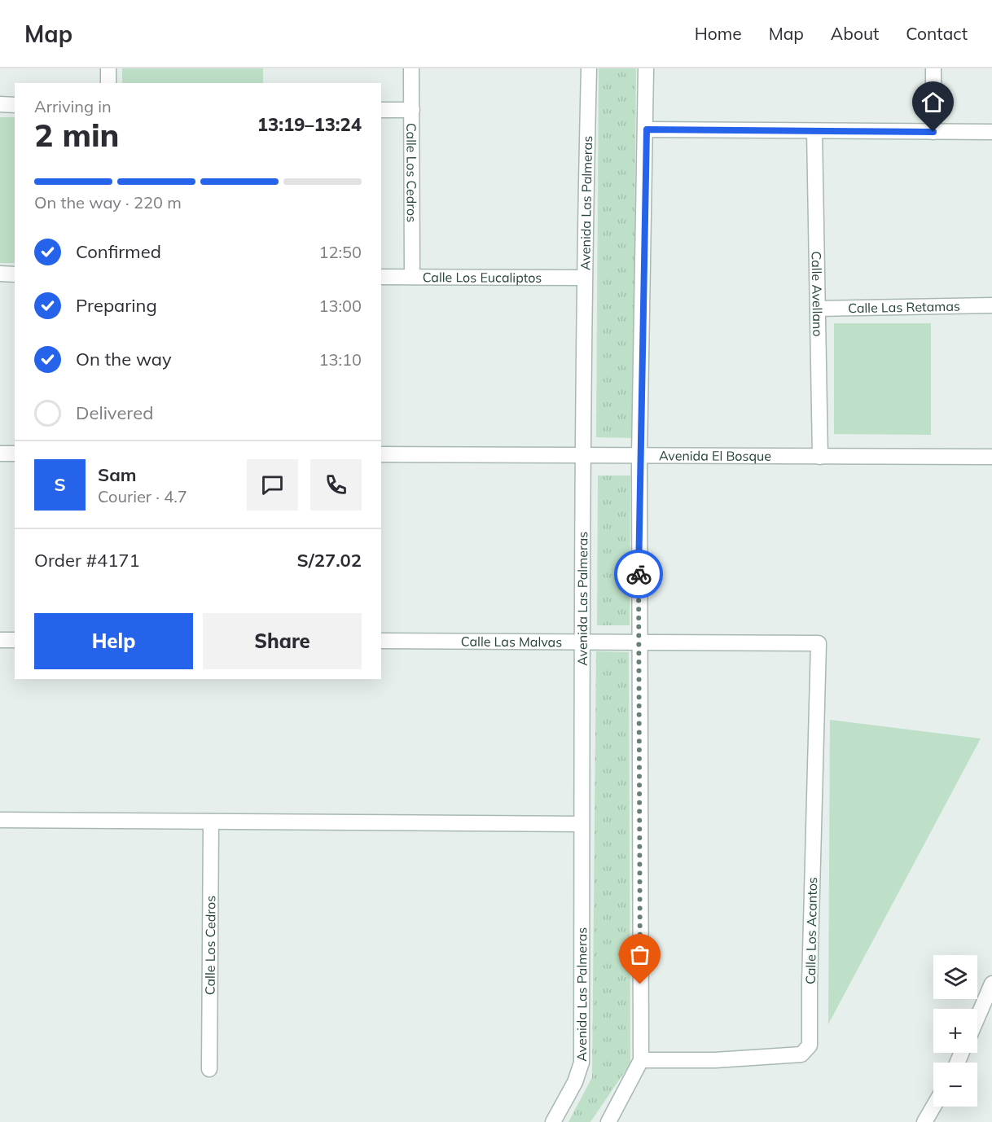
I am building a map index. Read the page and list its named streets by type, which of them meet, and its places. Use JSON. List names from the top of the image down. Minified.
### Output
{"streets":{"street":["Calle Los Cedros","Avenida Las Palmeras","Calle Los Eucaliptos","Calle Avellano","Calle Las Retamas","Avenida El Bosque","Calle Las Malvas","Calle Los Acantos"]},"crossings":[["Calle Los Cedros","Calle Los Eucaliptos"],["Avenida Las Palmeras","Calle Los Eucaliptos"],["Avenida Las Palmeras","Avenida El Bosque"],["Avenida Las Palmeras","Calle Las Malvas"],["Calle Avellano","Calle Las Retamas"],["Calle Avellano","Avenida El Bosque"],["Calle Las Malvas","Calle Los Acantos"]],"page":{"header":"Map","nav":["Home","Map","About","Contact"],"heading":["2 min","Arriving in","13:19–13:24"],"panel":["Sam","Courier · 4.7","Order #4171","S/27.02"],"bar":"On the way · 220 m","list":[["Confirmed","12:50"],["Preparing","13:00"],["On the way","13:10"],"Delivered"],"round":"S","buttons":["Help","Share"],"map_buttons":["+","−"]}}
